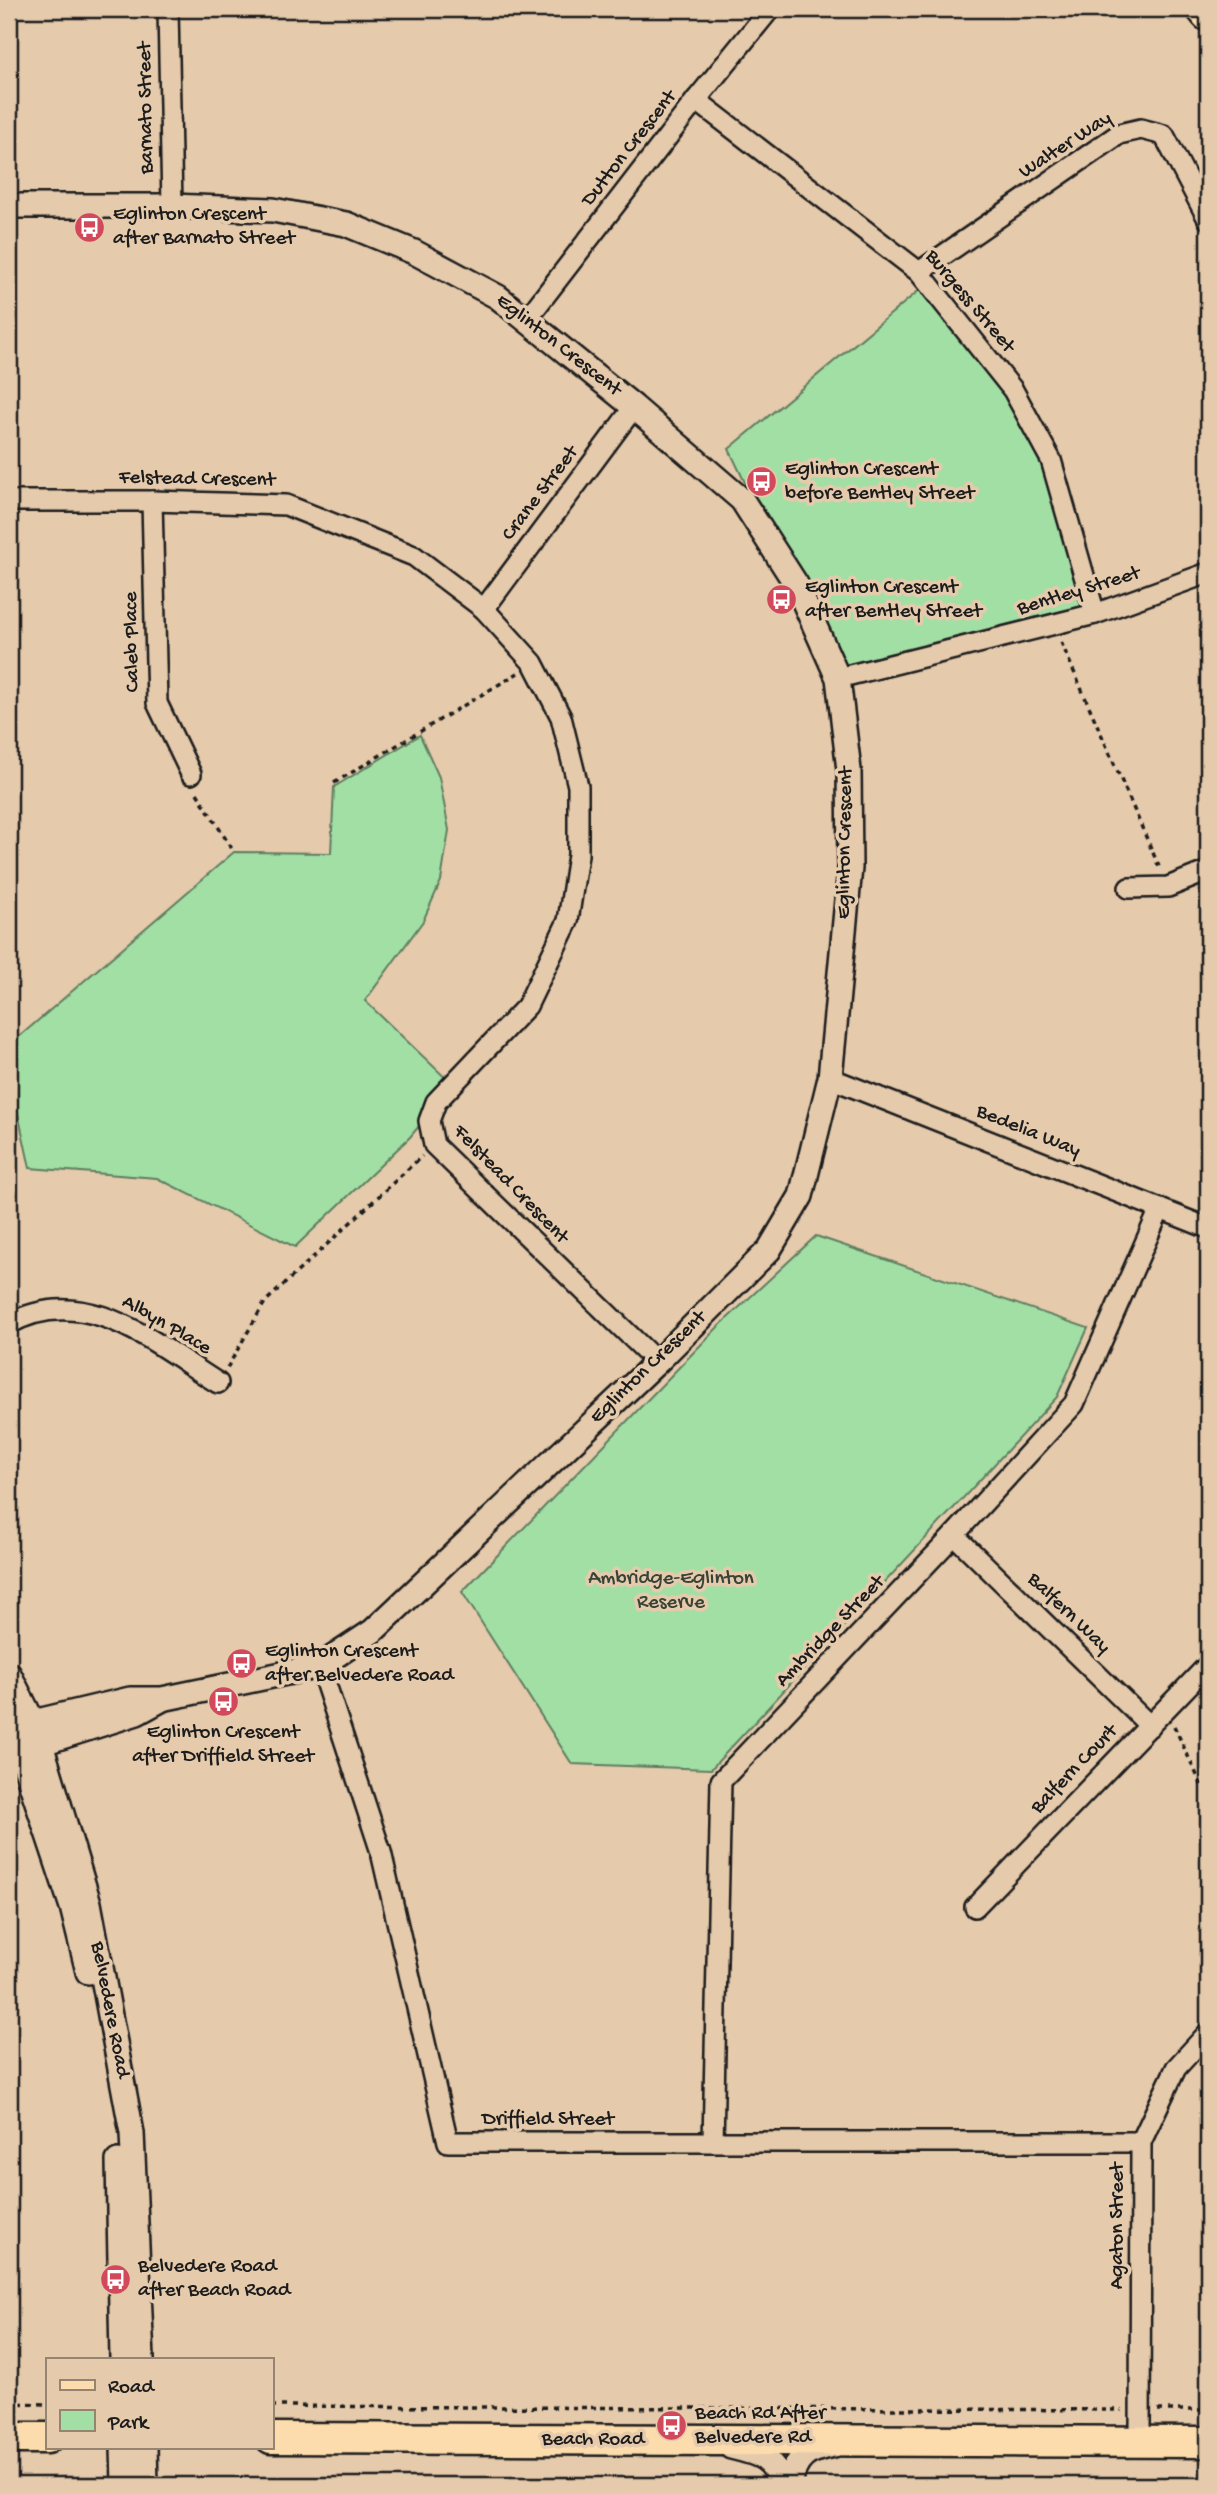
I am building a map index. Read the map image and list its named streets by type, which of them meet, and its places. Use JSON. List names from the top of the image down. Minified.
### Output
{"streets":{"main road":["Beach Road"],"street":["Barnato Street","Walter Way","Dutton Crescent","Burgess Street","Eglinton Crescent","Felstead Crescent","Crane Street","Bentley Street","Caleb Place","Bedelia Way","Albyn Place","Balfern Way","Ambridge Street","Balfern Court","Belvedere Road","Driffield Street","Agaton Street"]},"crossings":[["Barnato Street","Eglinton Crescent"],["Walter Way","Burgess Street"],["Dutton Crescent","Burgess Street"],["Dutton Crescent","Eglinton Crescent"],["Burgess Street","Bentley Street"],["Eglinton Crescent","Felstead Crescent"],["Eglinton Crescent","Crane Street"],["Eglinton Crescent","Bentley Street"],["Eglinton Crescent","Bedelia Way"],["Eglinton Crescent","Belvedere Road"],["Eglinton Crescent","Driffield Street"],["Felstead Crescent","Crane Street"],["Felstead Crescent","Caleb Place"],["Bedelia Way","Ambridge Street"],["Balfern Way","Ambridge Street"],["Balfern Way","Balfern Court"],["Ambridge Street","Driffield Street"],["Driffield Street","Agaton Street"],["Agaton Street","Beach Road"]],"parks":["Ambridge-Eglinton Reserve"],"places":{"bus stop":["Eglinton Crescent after Barnato Street","Eglinton Crescent before Bentley Street","Eglinton Crescent after Bentley Street","Eglinton Crescent after Belvedere Road","Eglinton Crescent after Driffield Street","Belvedere Road after Beach Road","Beach Rd After Belvedere Rd"]},"legend":["Road","Park"]}
